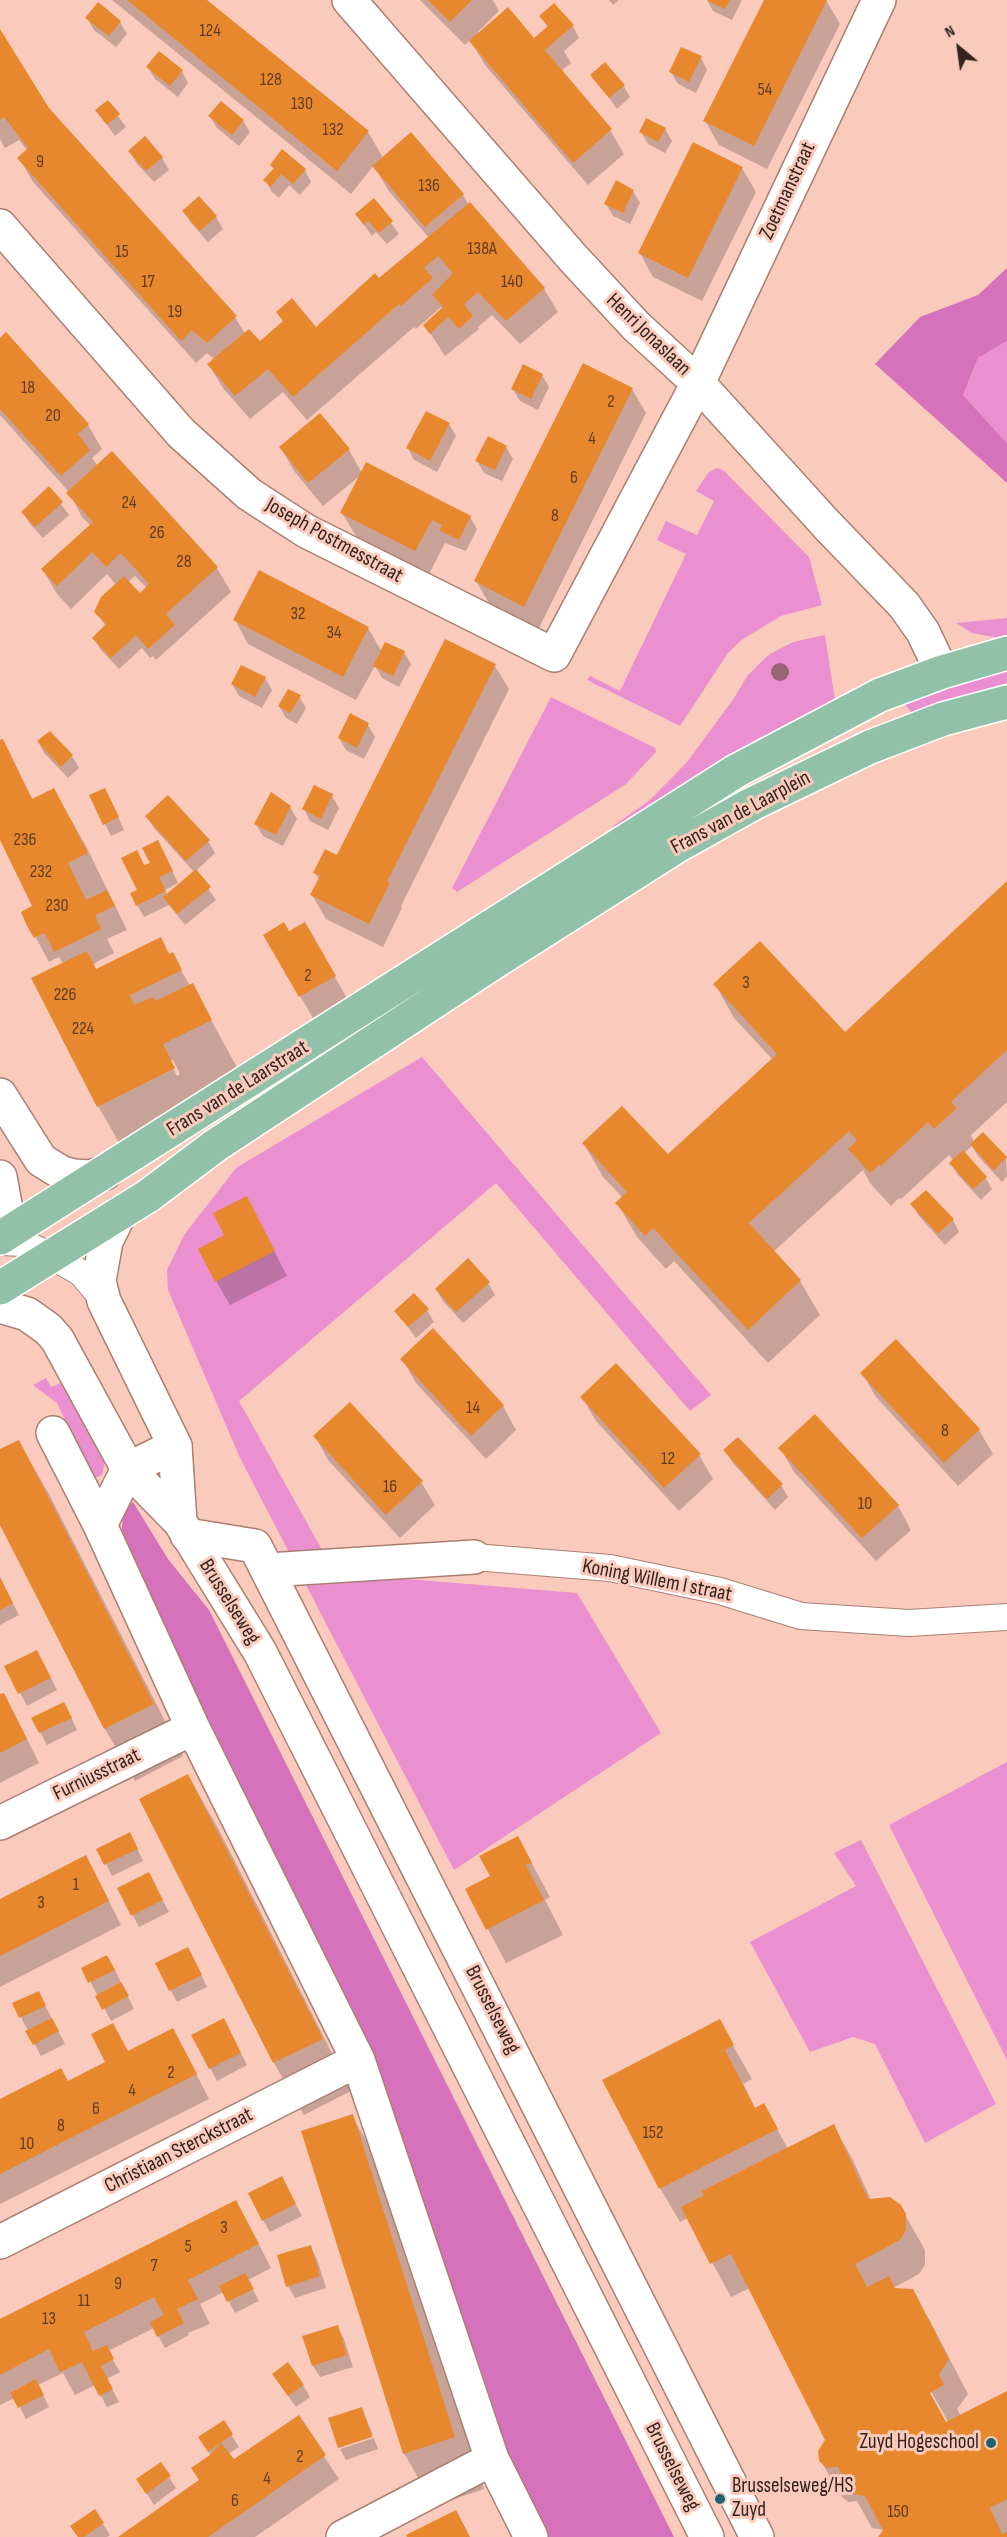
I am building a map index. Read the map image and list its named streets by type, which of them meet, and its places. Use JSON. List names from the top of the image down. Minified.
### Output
{"streets":{"main road":["Frans van de Laarplein","Frans van de Laarstraat"],"street":["Zoetmanstraat","Henri Jonaslaan","Joseph Postmesstraat","Koning Willem I straat","Brusselseweg","Furniusstraat","Christiaan Sterckstraat"]},"crossings":[["Zoetmanstraat","Henri Jonaslaan"],["Zoetmanstraat","Joseph Postmesstraat"],["Henri Jonaslaan","Joseph Postmesstraat"],["Henri Jonaslaan","Frans van de Laarplein"],["Frans van de Laarplein","Frans van de Laarstraat"],["Frans van de Laarstraat","Brusselseweg"],["Koning Willem I straat","Brusselseweg"]],"places":["Zuyd Hogeschool","Brusselseweg/HS Zuyd"],"house_numbers":["124","128","54","130","132","9","136","138A","15","17","140","19","18","2","20","4","6","24","8","26","28","32","34","236","232","230","2","3","226","224","14","8","12","16","10","1","3","2","4","6","8","152","10","3","5","7","9","11","13","2","4","6","150"],"north":"top left"}
